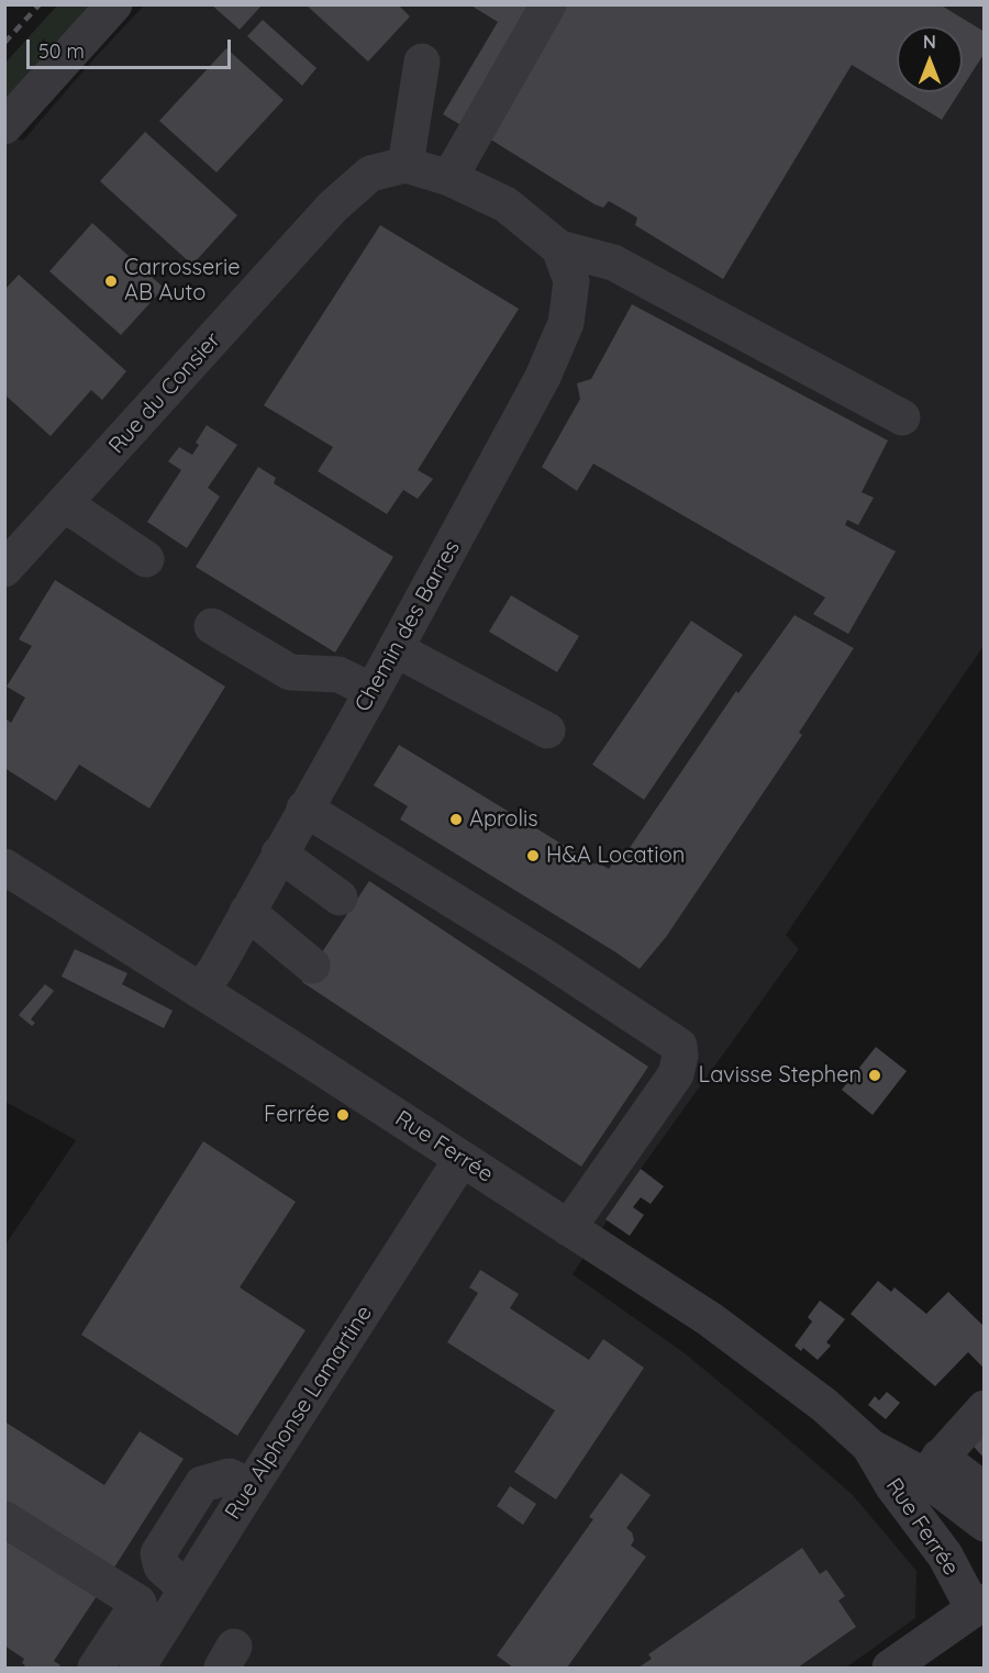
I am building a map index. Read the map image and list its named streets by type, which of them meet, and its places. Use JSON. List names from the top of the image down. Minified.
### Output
{"streets":{"street":["Rue du Consier","Chemin des Barres","Rue Ferrée","Rue Alphonse Lamartine"]},"crossings":[["Chemin des Barres","Rue Ferrée"],["Rue Ferrée","Rue Alphonse Lamartine"]],"places":["Carrosserie AB Auto","Aprolis","H&A Location","Lavisse Stephen","Ferrée"],"scale_bar":"50 m","north":"top"}
